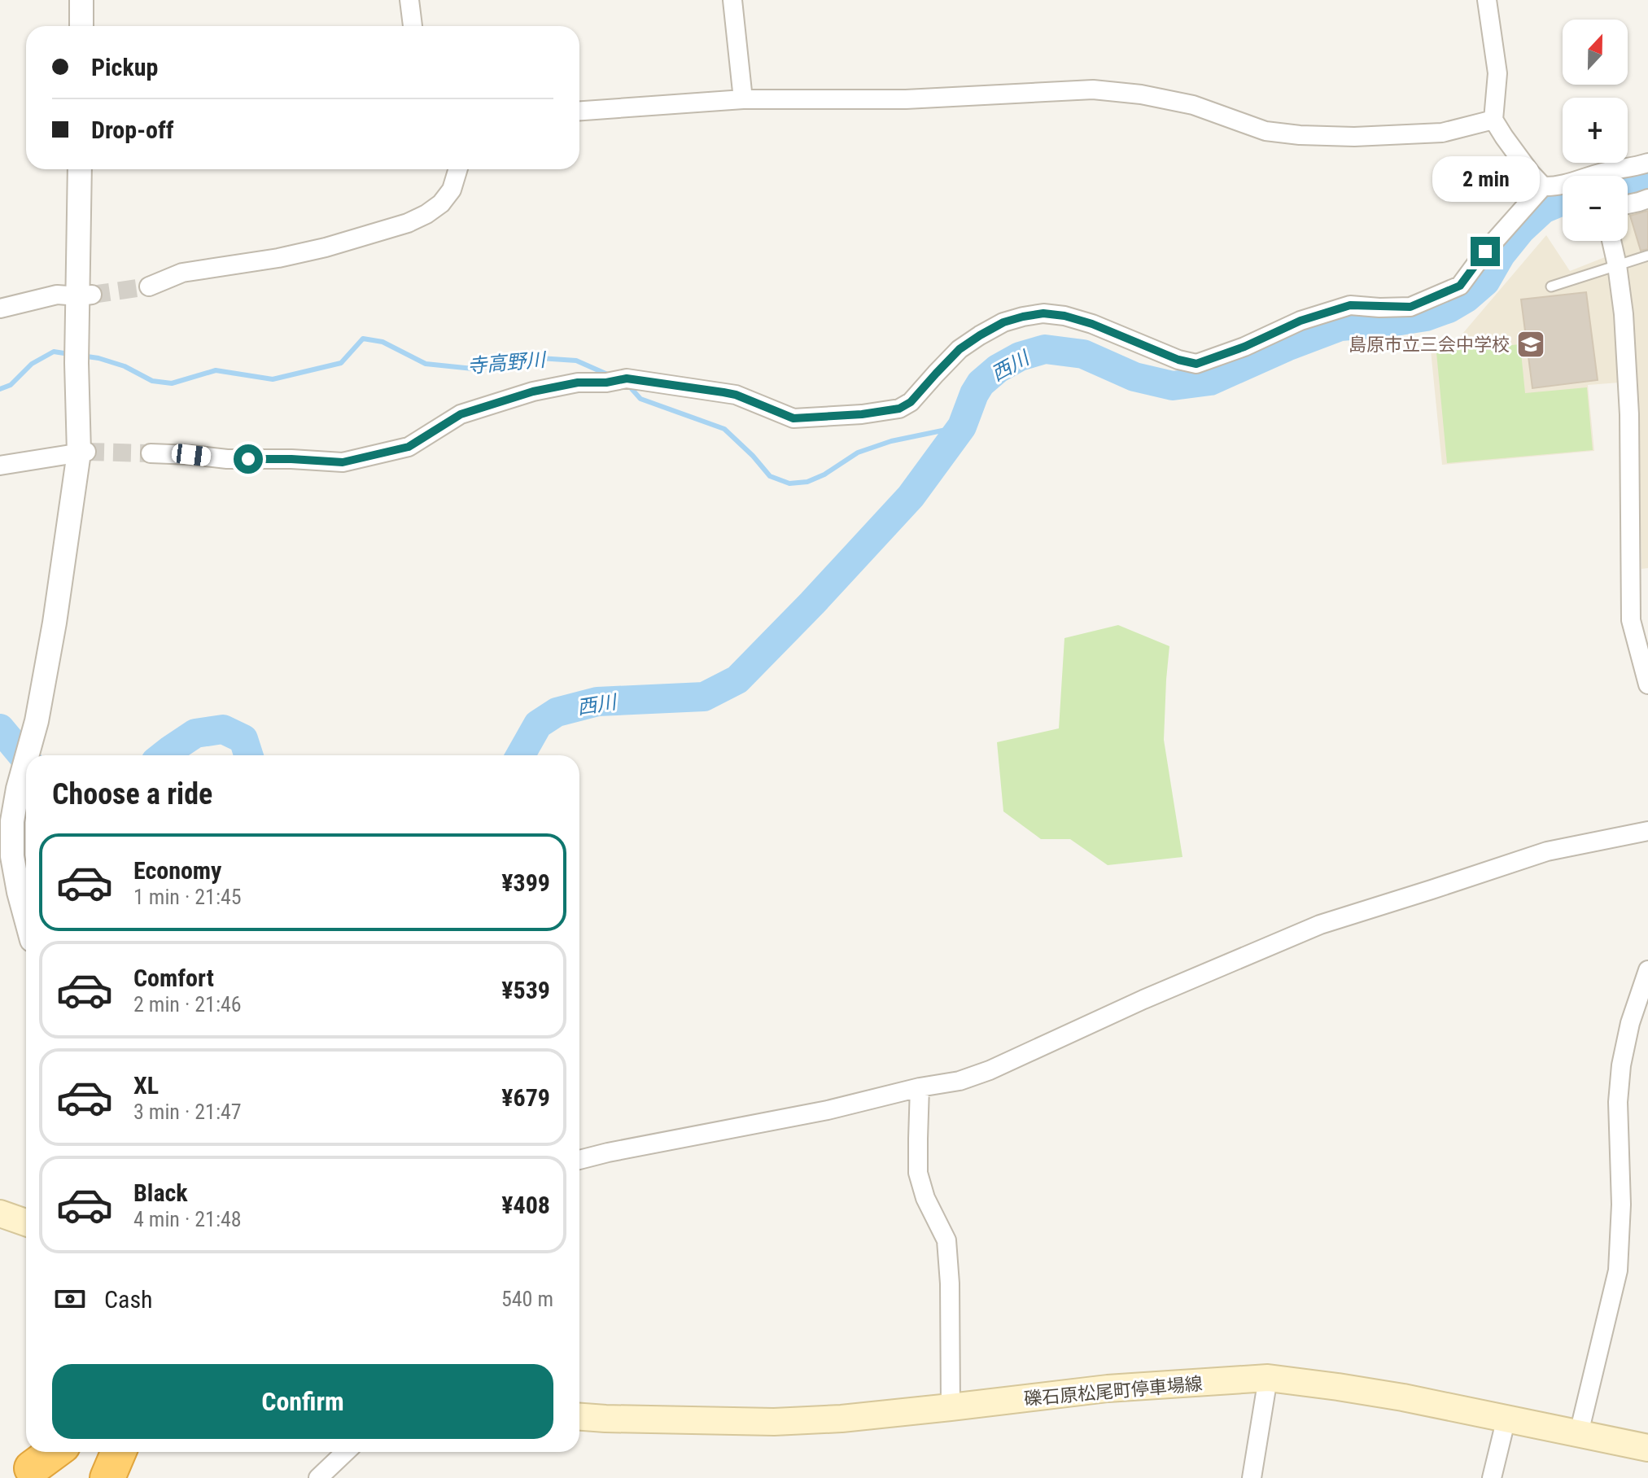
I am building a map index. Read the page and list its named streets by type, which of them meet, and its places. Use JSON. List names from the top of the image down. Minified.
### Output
{"streets":{"main road":["礫石原松尾町停車場線"]},"water":["寺高野川","西川"],"places":{"school or university":["島原市立三会中学校"]},"north":"top","page":{"map_buttons":["+","−"],"banner":["Pickup","Drop-off"],"bubble":"2 min","heading":"Choose a ride","list":[{"name":"Economy","note":"1 min · 21:45","value":"¥399"},{"name":"Comfort","note":"2 min · 21:46","value":"¥539"},{"name":"XL","note":"3 min · 21:47","value":"¥679"},{"name":"Black","note":"4 min · 21:48","value":"¥408"}],"pay":["Cash","540 m"],"buttons":"Confirm"}}
